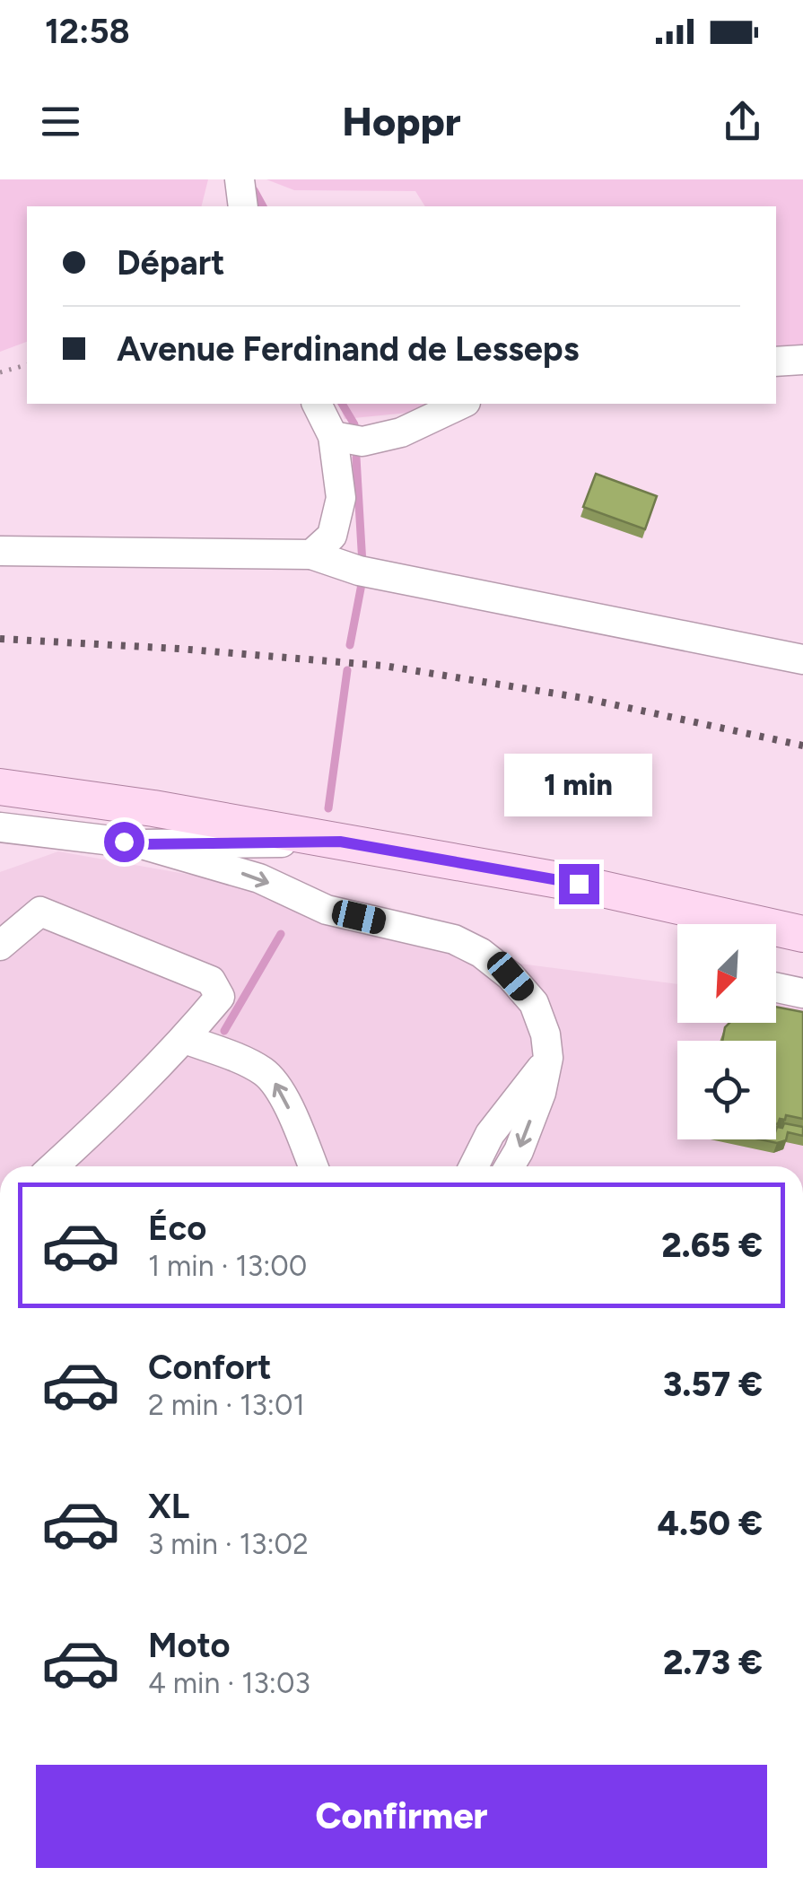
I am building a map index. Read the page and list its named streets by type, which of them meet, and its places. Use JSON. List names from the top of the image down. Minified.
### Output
{"north":"bottom left","page":{"status":"12:58","header":"Hoppr","banner":["Départ","Avenue Ferdinand de Lesseps"],"bubble":"1 min","list":[{"name":"Éco","note":"1 min · 13:00","value":"2.65 €"},{"name":"Confort","note":"2 min · 13:01","value":"3.57 €"},{"name":"XL","note":"3 min · 13:02","value":"4.50 €"},{"name":"Moto","note":"4 min · 13:03","value":"2.73 €"}],"buttons":"Confirmer"}}
